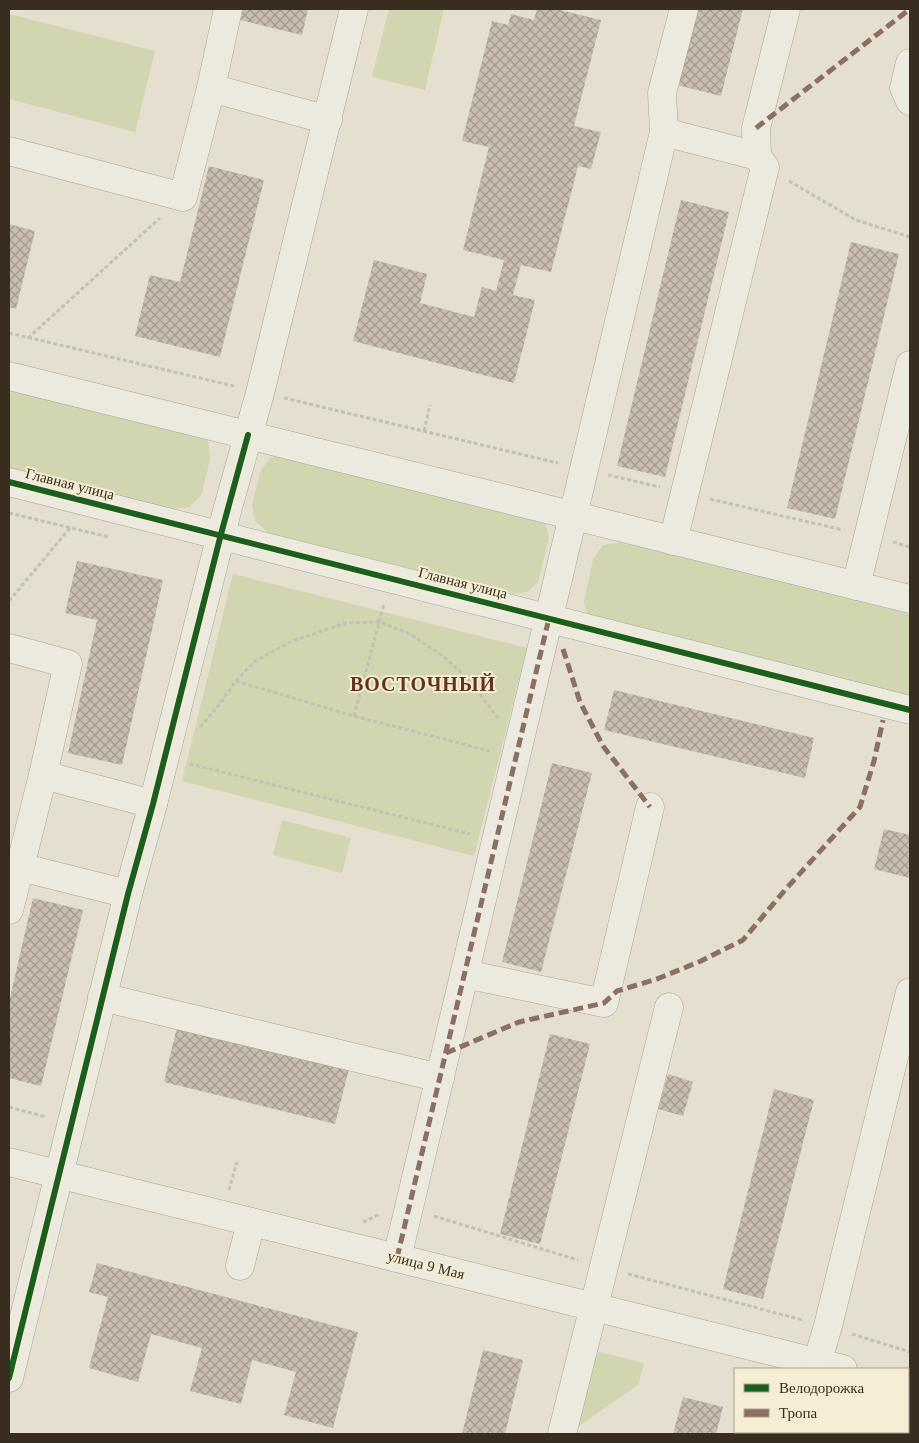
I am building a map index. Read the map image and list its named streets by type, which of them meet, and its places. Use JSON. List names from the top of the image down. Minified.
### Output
{"streets":{"street":["Главная улица","улица 9 Мая"]},"districts":["ВОСТОЧНЫЙ"],"legend":["Велодорожка","Тропа"]}
